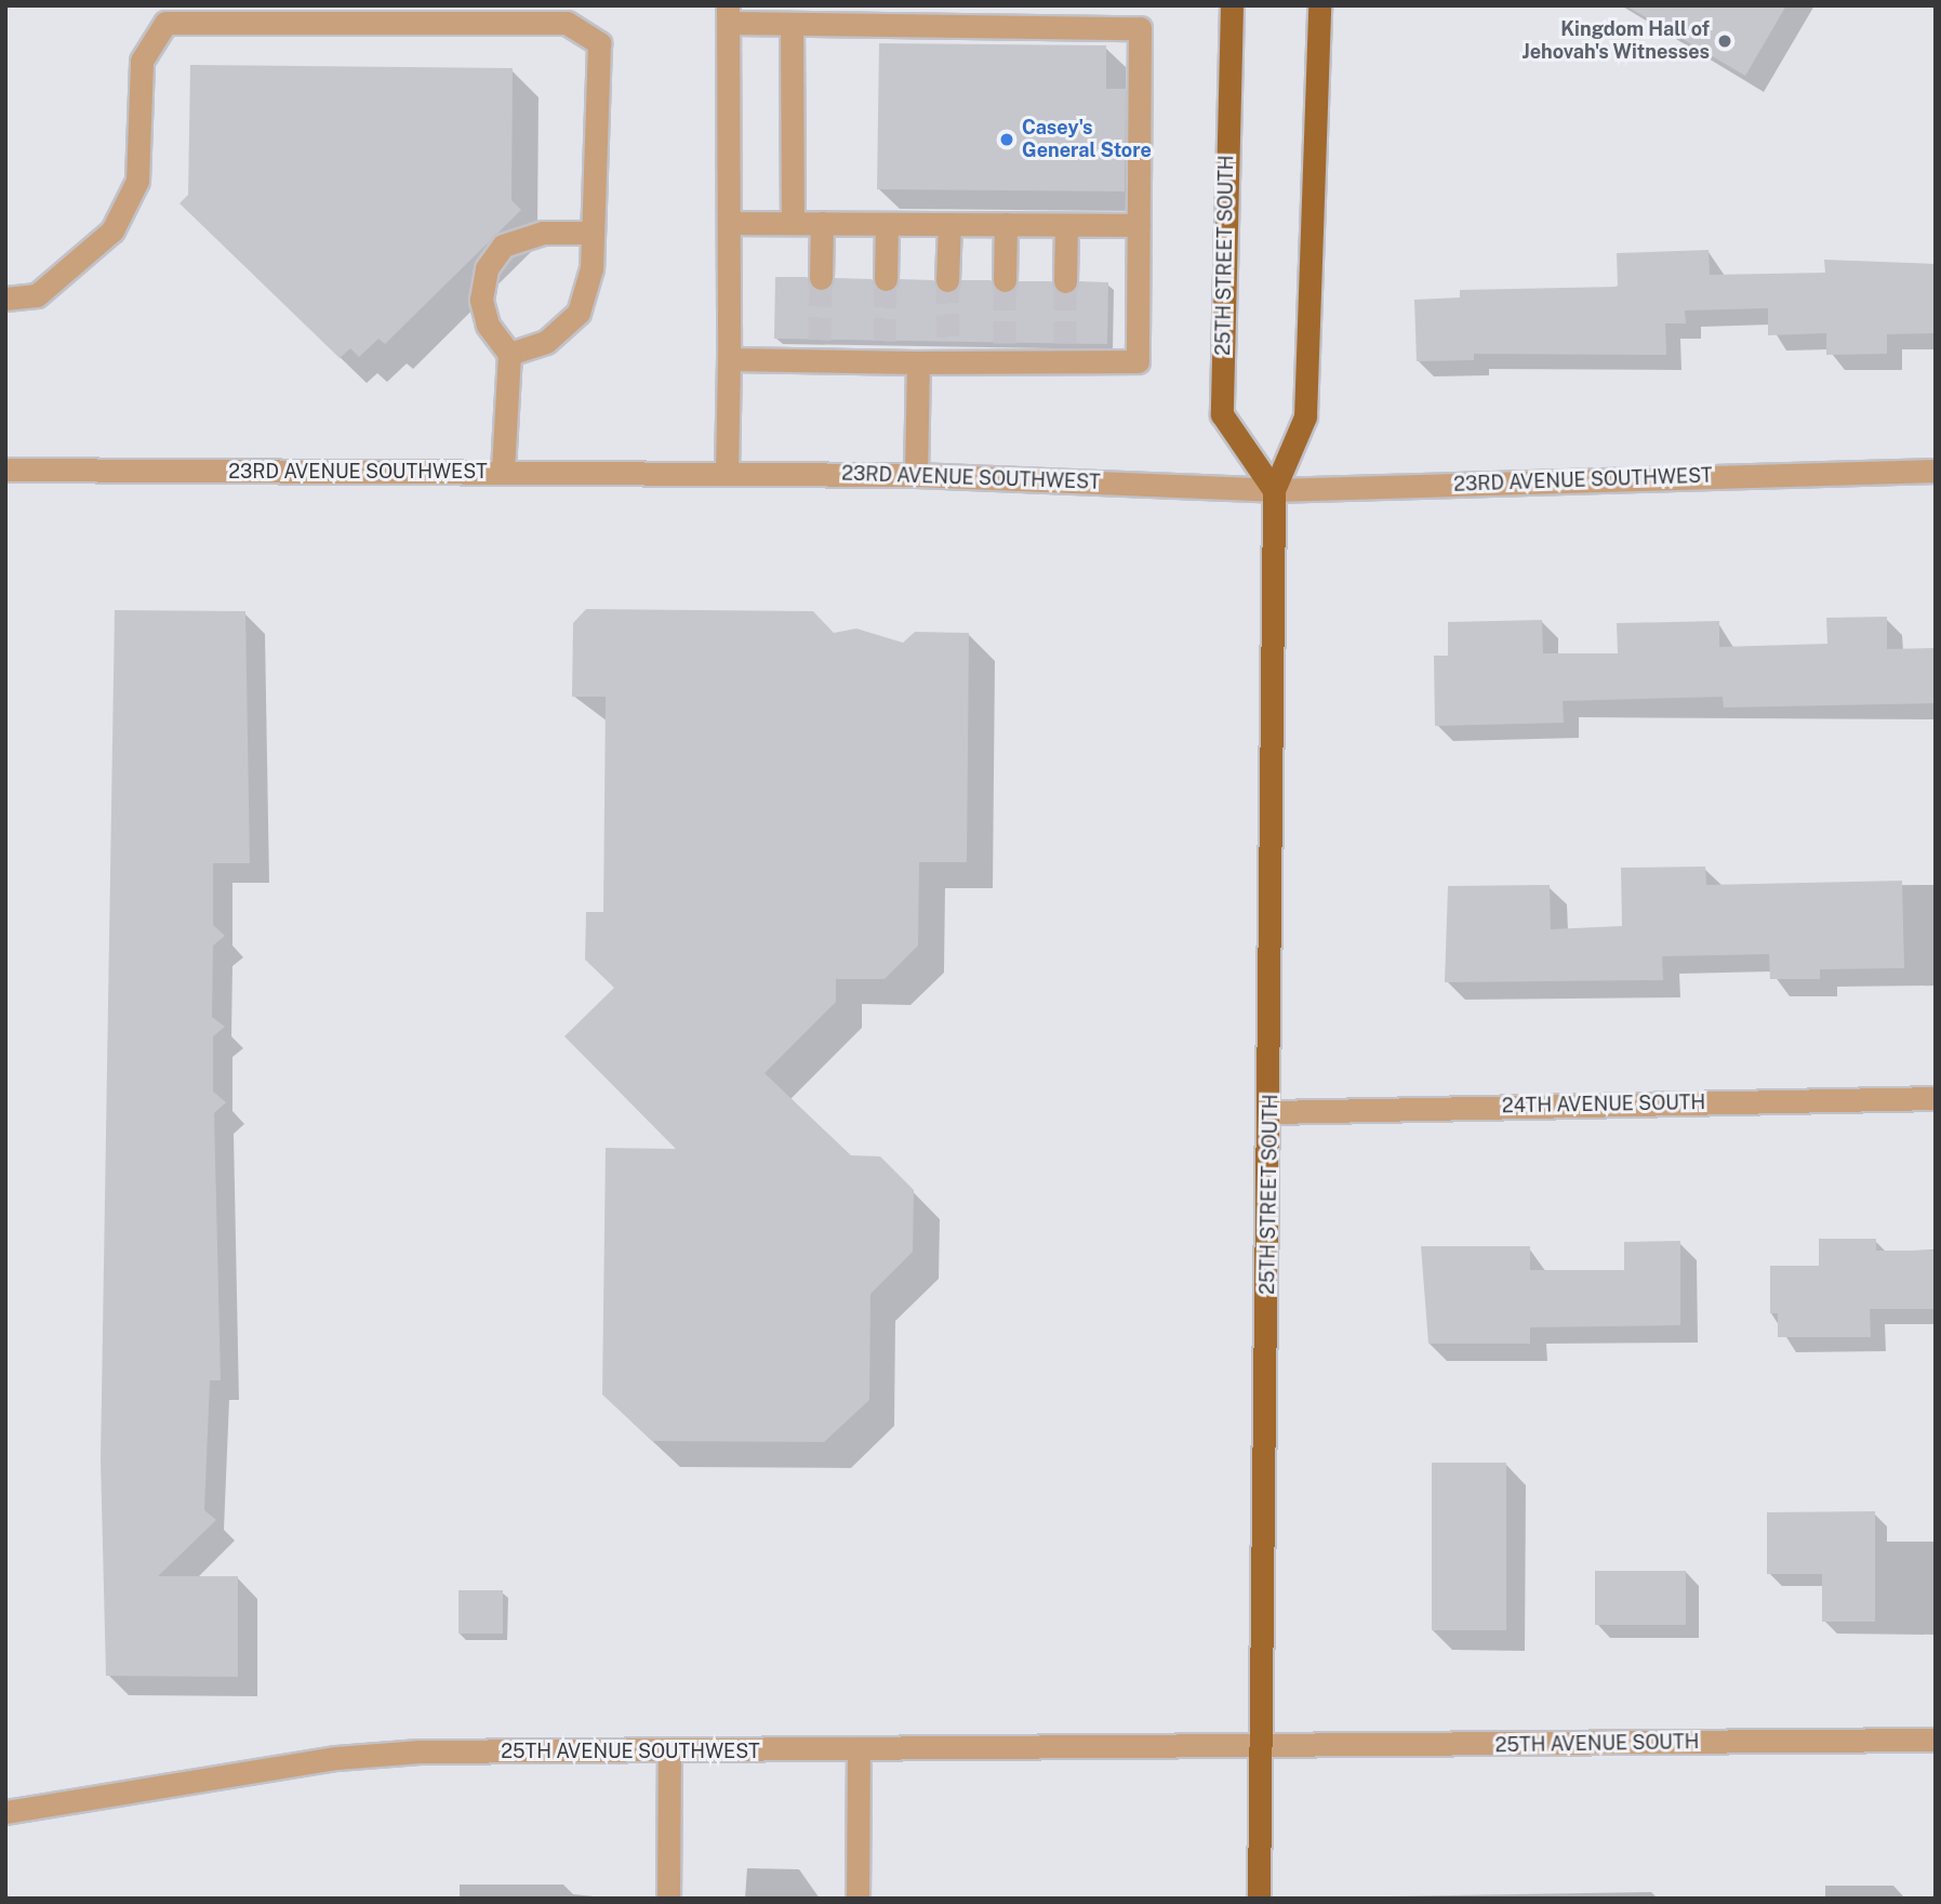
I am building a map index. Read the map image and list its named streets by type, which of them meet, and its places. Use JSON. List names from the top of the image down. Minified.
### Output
{"streets":{"main road":["25TH STREET SOUTH"],"street":["23RD AVENUE SOUTHWEST","24TH AVENUE SOUTH","25TH AVENUE SOUTH","25TH AVENUE SOUTHWEST"]},"crossings":[["25TH STREET SOUTH","23RD AVENUE SOUTHWEST"],["25TH STREET SOUTH","24TH AVENUE SOUTH"],["25TH STREET SOUTH","25TH AVENUE SOUTH"],["25TH STREET SOUTH","25TH AVENUE SOUTHWEST"],["25TH AVENUE SOUTH","25TH AVENUE SOUTHWEST"]],"places":["Kingdom Hall of Jehovah's Witnesses","Casey's General Store"]}
